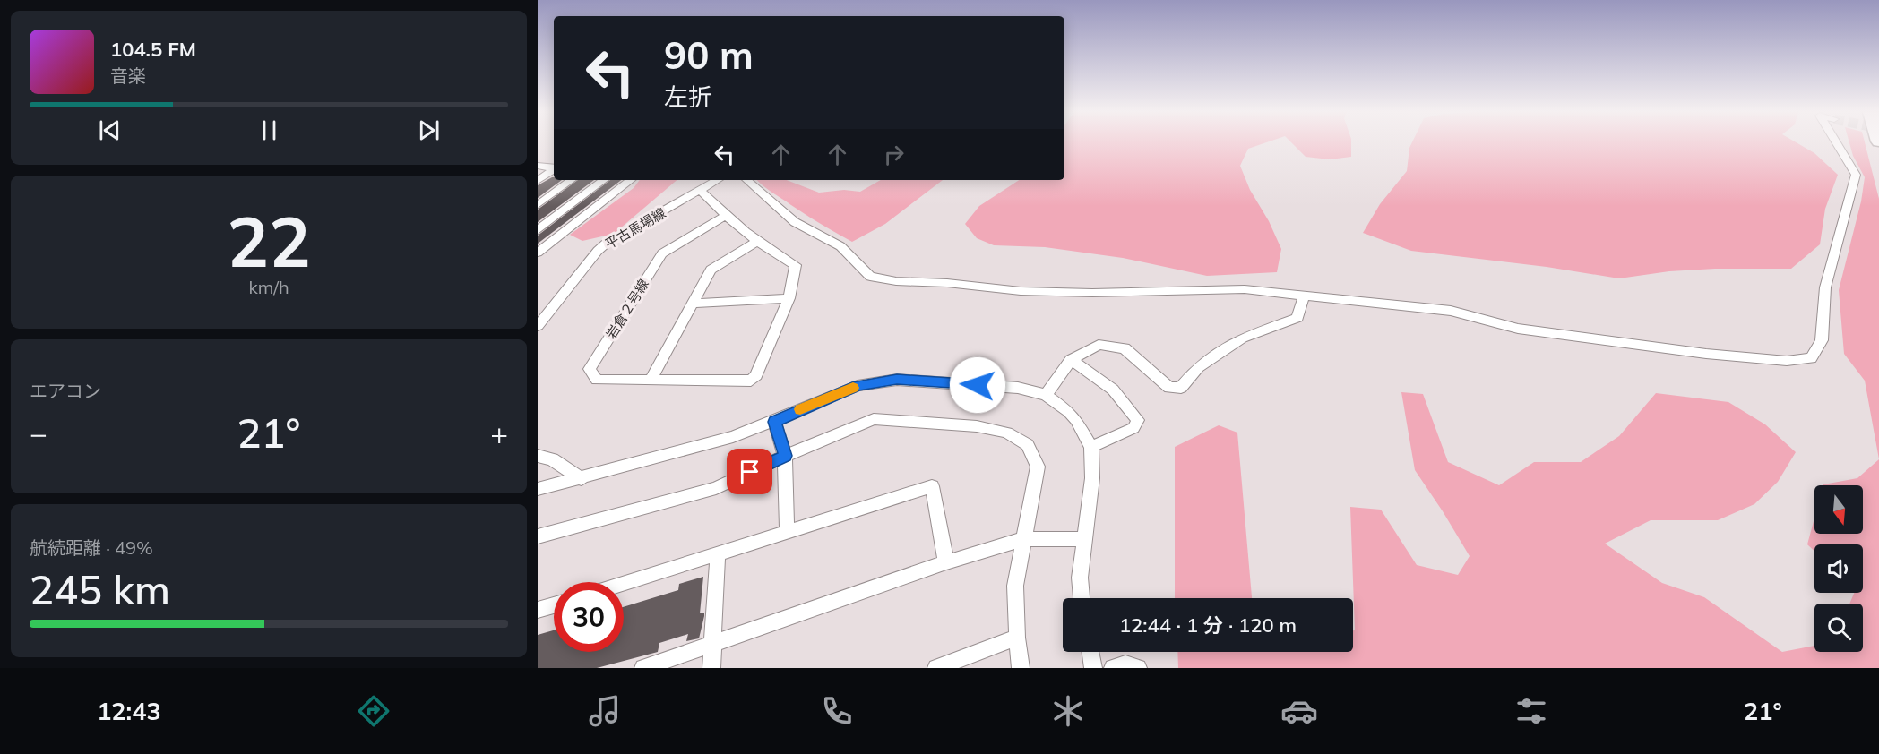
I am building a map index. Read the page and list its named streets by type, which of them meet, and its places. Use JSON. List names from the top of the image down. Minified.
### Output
{"streets":{"street":["平古馬場線","岩倉２号線"]},"north":"bottom","page":{"turn":["90 m","左折"],"song":["104.5 FM","音楽"],"tile":[["22","km/h"],"エアコン",["航続距離 · 49%","245 km"]],"heat":["−","21°","+"],"limit":"30","trip":"12:44 · 1 分 · 120 m","tabs":["12:43","21°"]}}
